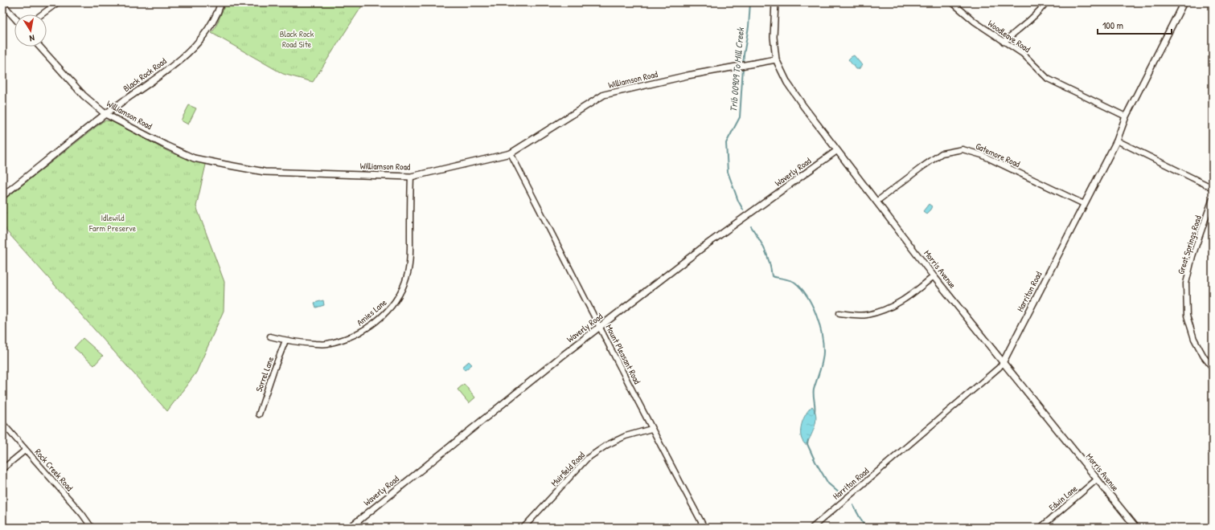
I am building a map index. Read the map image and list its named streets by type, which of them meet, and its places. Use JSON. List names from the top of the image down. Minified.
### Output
{"streets":{"street":["Woodleave Road","Black Rock Road","Williamson Road","Gatemore Road","Waverly Road","Great Springs Road","Morris Avenue","Harriton Road","Amies Lane","Mount Pleasant Road","Sorrel Lane","Muirfield Road","Rock Creek Road","Edwin Lane"]},"crossings":[["Woodleave Road","Harriton Road"],["Black Rock Road","Williamson Road"],["Williamson Road","Morris Avenue"],["Williamson Road","Amies Lane"],["Williamson Road","Mount Pleasant Road"],["Gatemore Road","Morris Avenue"],["Gatemore Road","Harriton Road"],["Waverly Road","Morris Avenue"],["Waverly Road","Mount Pleasant Road"],["Morris Avenue","Harriton Road"],["Morris Avenue","Edwin Lane"],["Amies Lane","Sorrel Lane"],["Mount Pleasant Road","Muirfield Road"]],"water":["Trib 00909 To Mill Creek"],"parks":["Black Rock Road Site","Idlewild Farm Preserve"],"scale_bar":"100 m","north":"bottom"}
